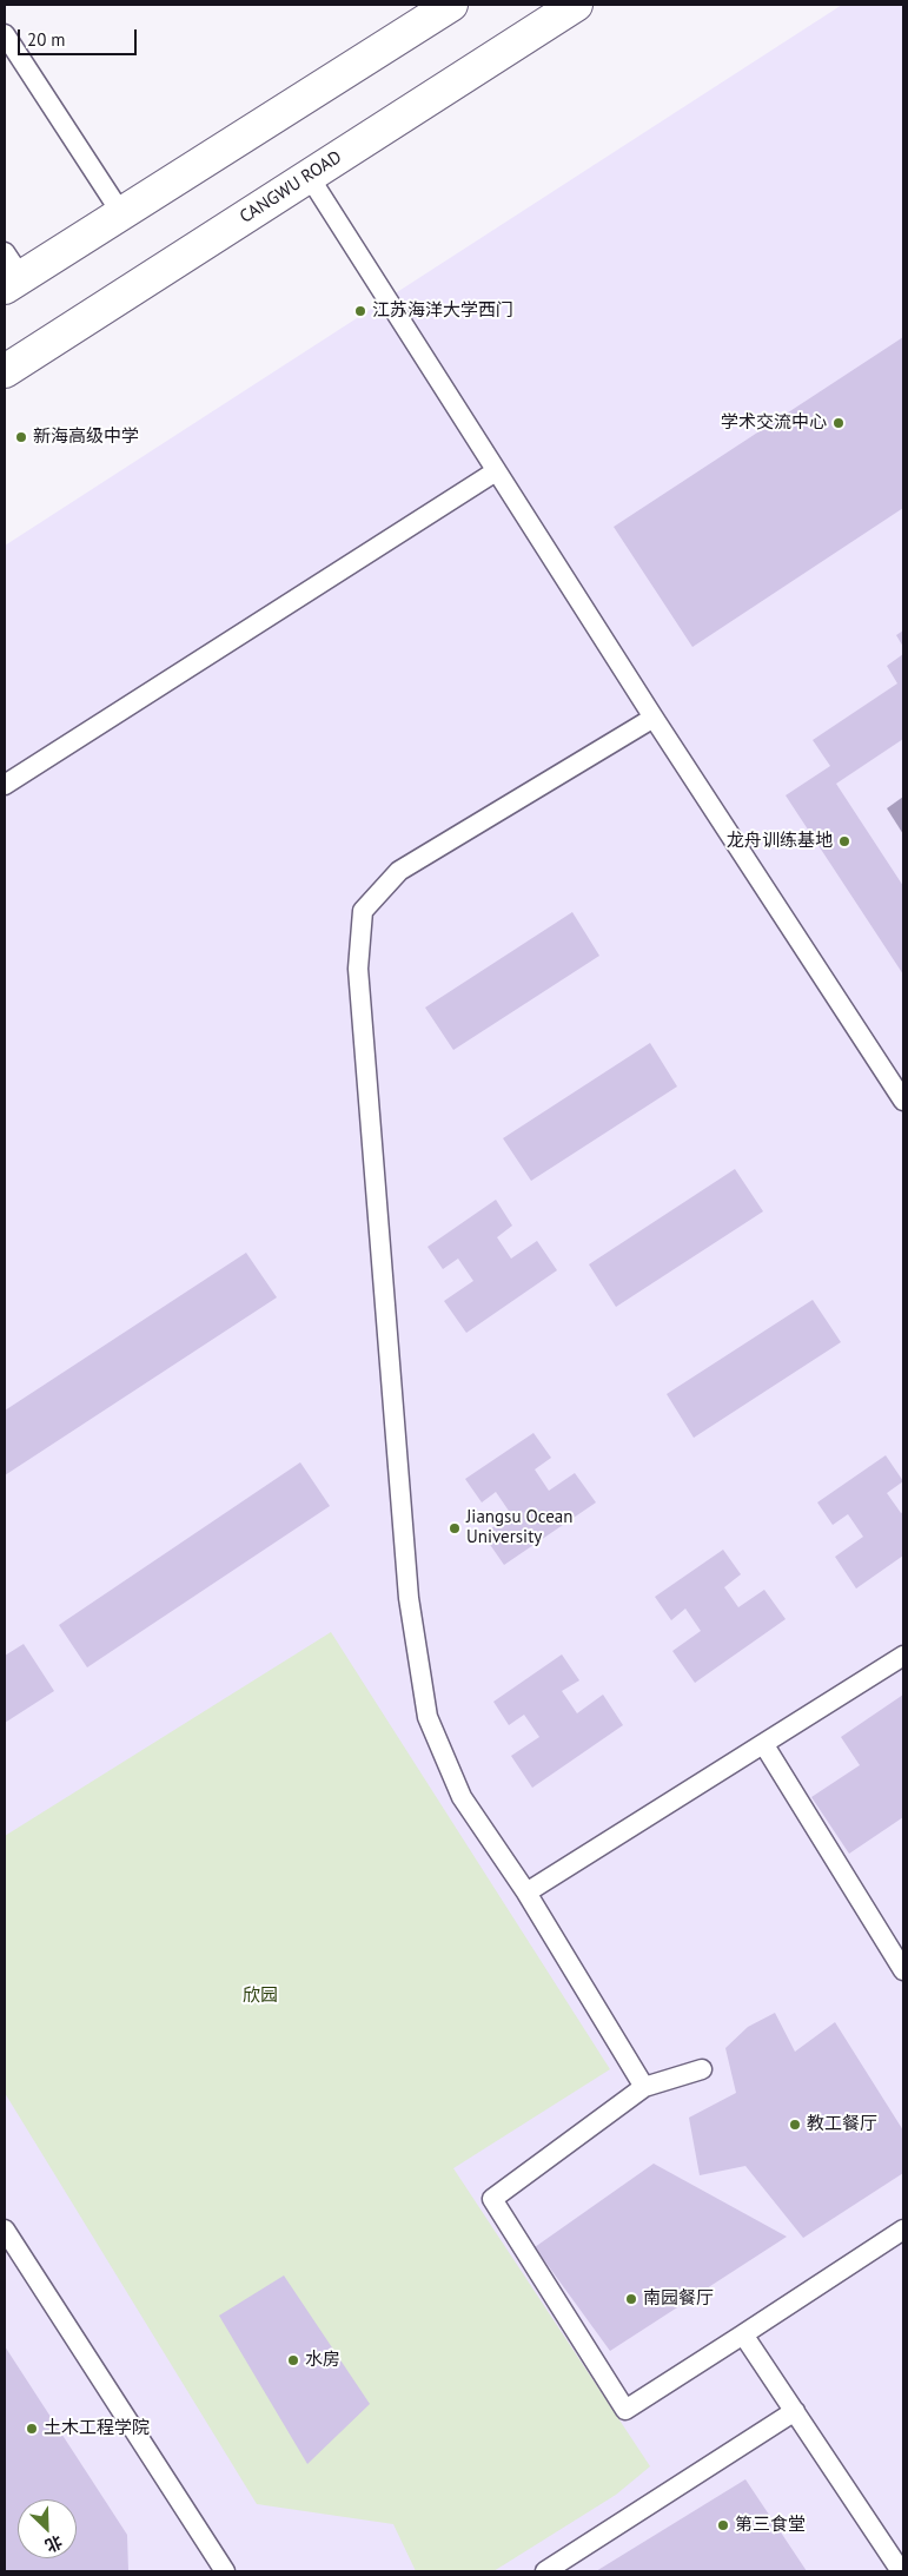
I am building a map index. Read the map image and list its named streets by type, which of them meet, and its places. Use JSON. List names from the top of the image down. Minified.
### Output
{"streets":{"main road":["CANGWU ROAD"]},"parks":["欣园"],"places":["江苏海洋大学西门","学术交流中心","新海高级中学","龙舟训练基地","Jiangsu Ocean University","教工餐厅","南园餐厅","水房","土木工程学院","第三食堂"],"scale_bar":"20 m","north":"bottom right"}
